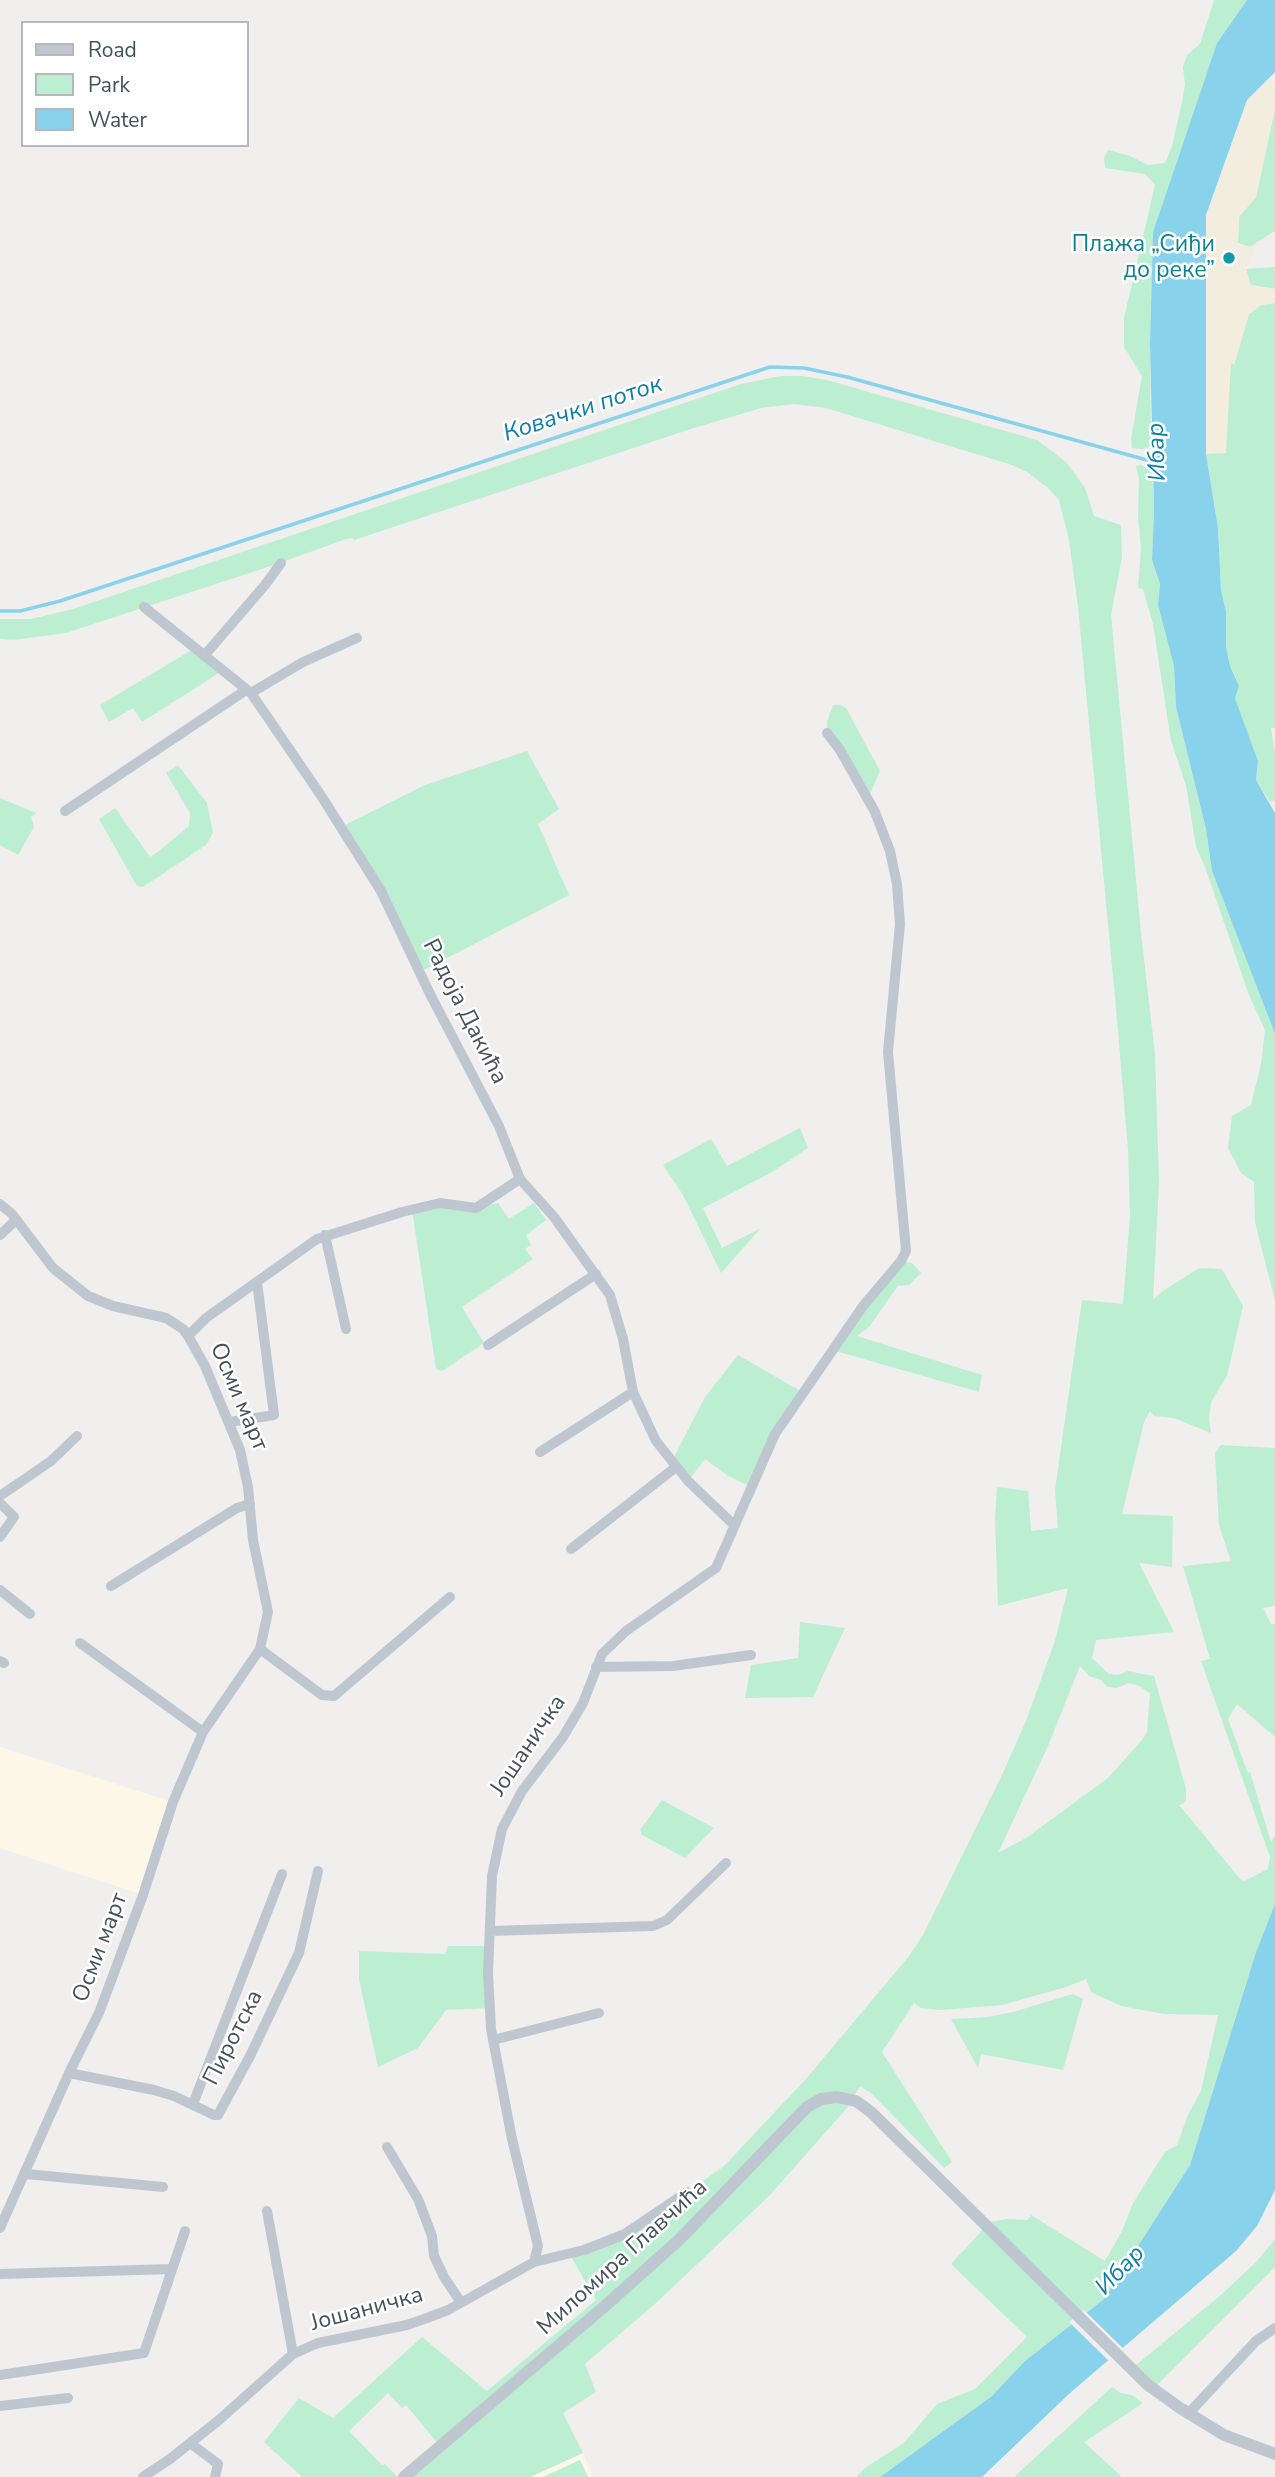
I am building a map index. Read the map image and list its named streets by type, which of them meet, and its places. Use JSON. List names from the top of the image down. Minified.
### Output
{"streets":{"street":["Радоја Дакића","Осми март","Јошаничка","Пиротска","Миломира Главчића"]},"crossings":[["Осми март","Пиротска"]],"water":["Ковачки поток","Ибар"],"places":["Плажа „Сиђи до реке”"],"legend":["Road","Park","Water"]}
